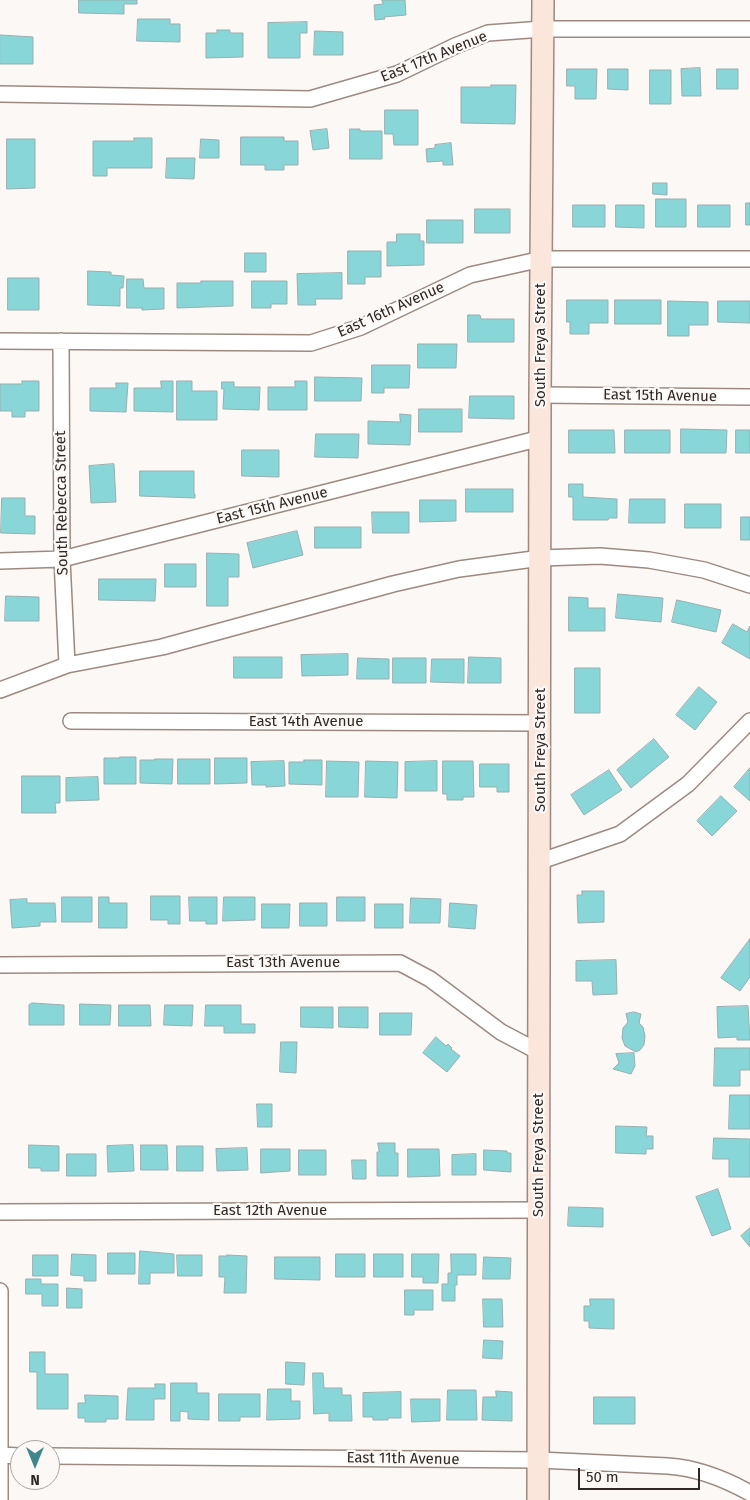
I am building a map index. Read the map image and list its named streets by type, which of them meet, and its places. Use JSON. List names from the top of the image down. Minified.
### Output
{"streets":{"main road":["South Freya Street"],"street":["East 17th Avenue","East 16th Avenue","East 15th Avenue","South Rebecca Street","East 14th Avenue","East 13th Avenue","East 12th Avenue","East 11th Avenue"]},"crossings":[["East 17th Avenue","South Freya Street"],["East 16th Avenue","South Freya Street"],["East 16th Avenue","South Rebecca Street"],["South Freya Street","East 15th Avenue"],["South Freya Street","East 14th Avenue"],["South Freya Street","East 13th Avenue"],["South Freya Street","East 12th Avenue"],["South Freya Street","East 11th Avenue"],["East 15th Avenue","South Rebecca Street"]],"scale_bar":"50 m","north":"bottom"}
